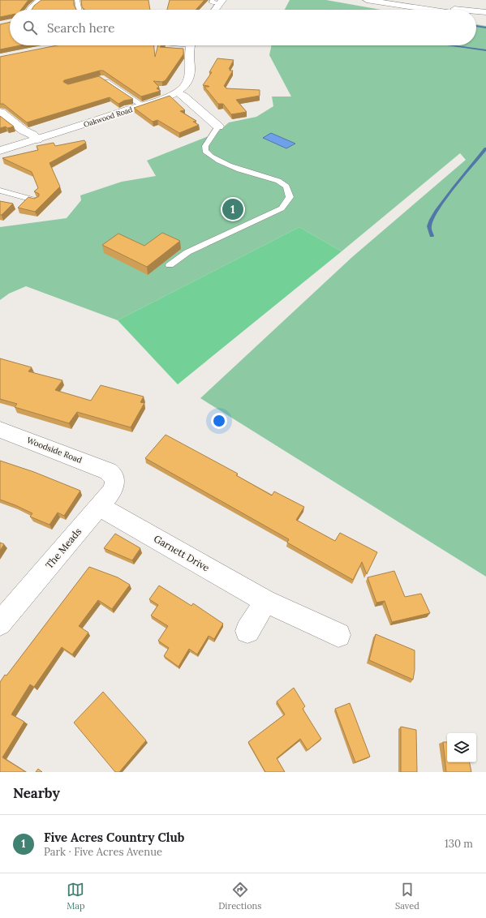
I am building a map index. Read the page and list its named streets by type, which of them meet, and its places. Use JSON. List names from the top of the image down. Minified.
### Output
{"streets":{"main road":["Oakwood Road","Woodside Road","The Meads","Garnett Drive"]},"crossings":[["Woodside Road","The Meads"],["The Meads","Garnett Drive"]],"page":{"search":"Search here","pins":"1","heading":"Nearby","list":[{"mark":"1","name":"Five Acres Country Club","note":"Park · Five Acres Avenue","value":"130 m"}],"nav":["Map","Directions","Saved"]}}
